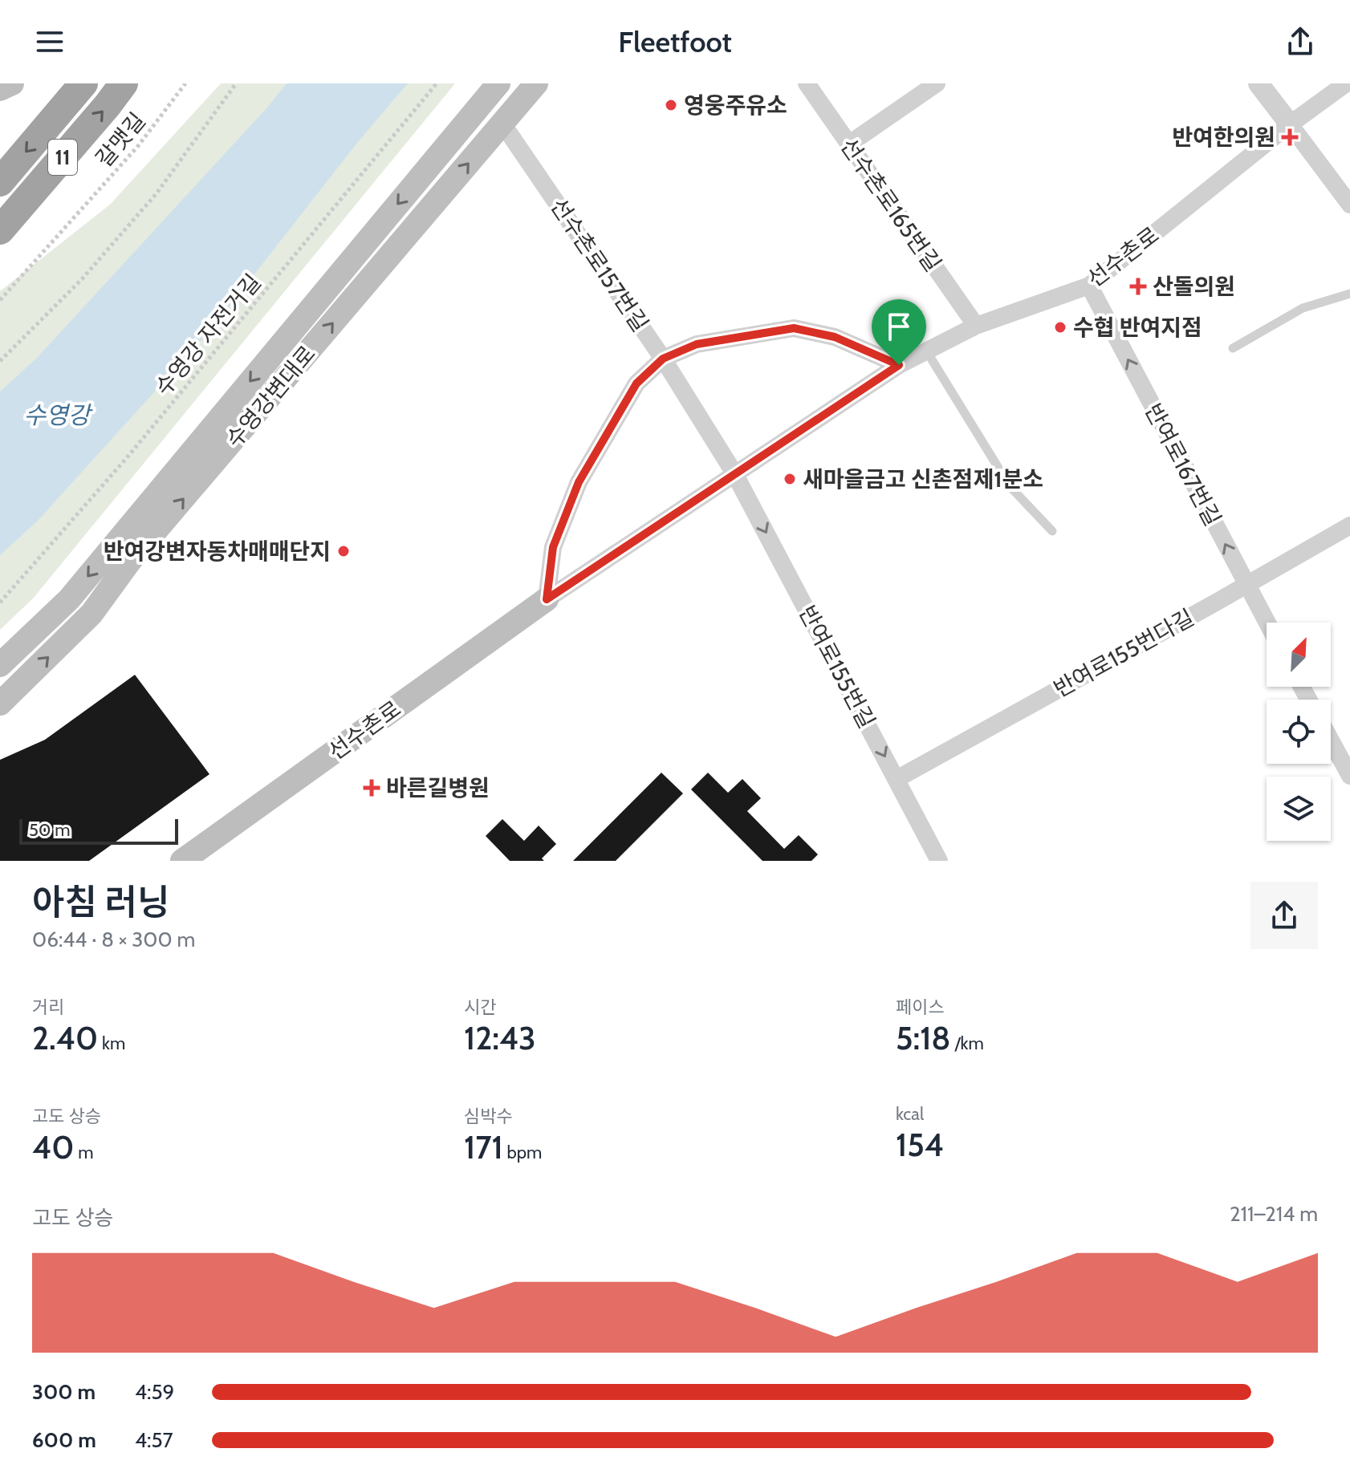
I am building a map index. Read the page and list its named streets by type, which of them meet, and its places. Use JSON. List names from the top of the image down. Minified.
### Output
{"streets":{"highway":["11"],"main road":["선수촌로","수영강변대로"],"street":["선수촌로165번길","선수촌로157번길","반여로167번길","반여로155번다길","반여로155번길"],"path":["갈맷길","수영강 자전거길"]},"crossings":[["선수촌로165번길","선수촌로"],["선수촌로","선수촌로157번길"],["선수촌로","반여로167번길"],["선수촌로","반여로155번길"],["선수촌로157번길","수영강변대로"],["선수촌로157번길","반여로155번길"],["반여로167번길","반여로155번다길"],["반여로155번다길","반여로155번길"]],"one_way":["반여로167번길","반여로155번길"],"water":["수영강"],"places":{"other":["영웅주유소","수협 반여지점","새마을금고 신촌점제1분소","반여강변자동차매매단지"],"health":["반여한의원","산돌의원","바른길병원"]},"scale_bar":"50 m","north":"top right","page":{"header":"Fleetfoot","scale":"50 m","heading":["아침 러닝","06:44 · 8 × 300 m"],"stats":[["거리","2.40 km"],["시간","12:43"],["페이스","5:18 /km"],["고도 상승","40 m"],["심박수","171 bpm"],["kcal","154"]],"chart":["고도 상승","211–214 m"],"list":[{"name":"300 m","note":"4:59"},{"name":"600 m","note":"4:57"}]}}
